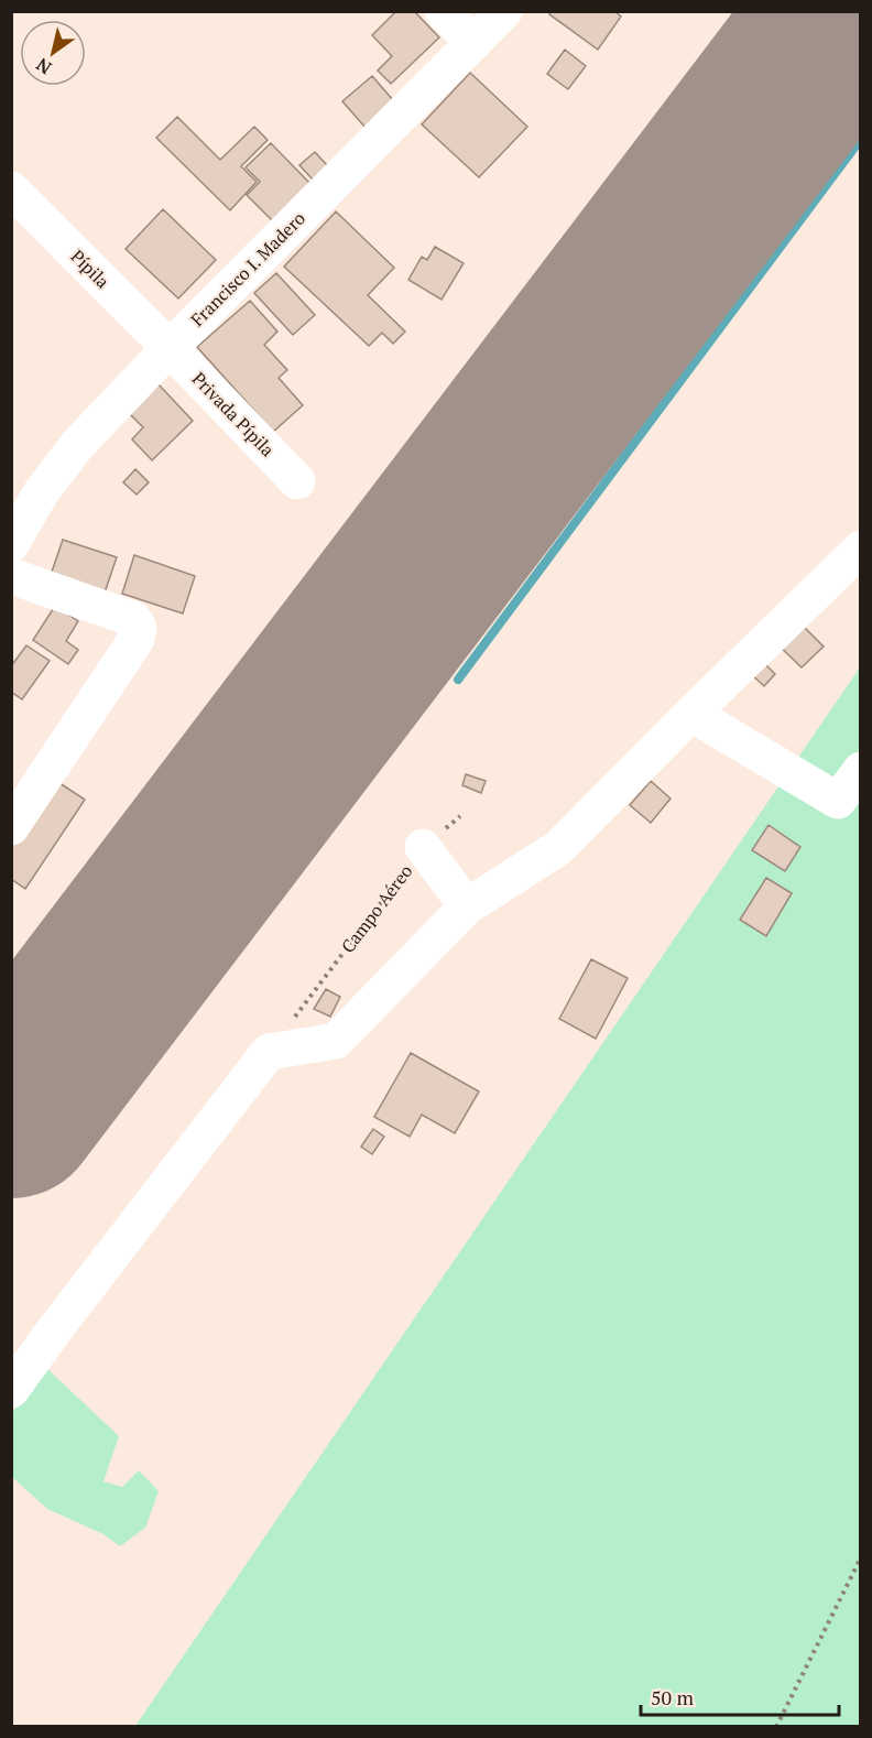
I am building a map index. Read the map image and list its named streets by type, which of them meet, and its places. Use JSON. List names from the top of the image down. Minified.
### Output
{"streets":{"street":["Pípila","Francisco I. Madero","Privada Pípila","Campo Aéreo"]},"crossings":[["Pípila","Francisco I. Madero"],["Pípila","Privada Pípila"],["Francisco I. Madero","Privada Pípila"]],"scale_bar":"50 m","north":"bottom left"}
